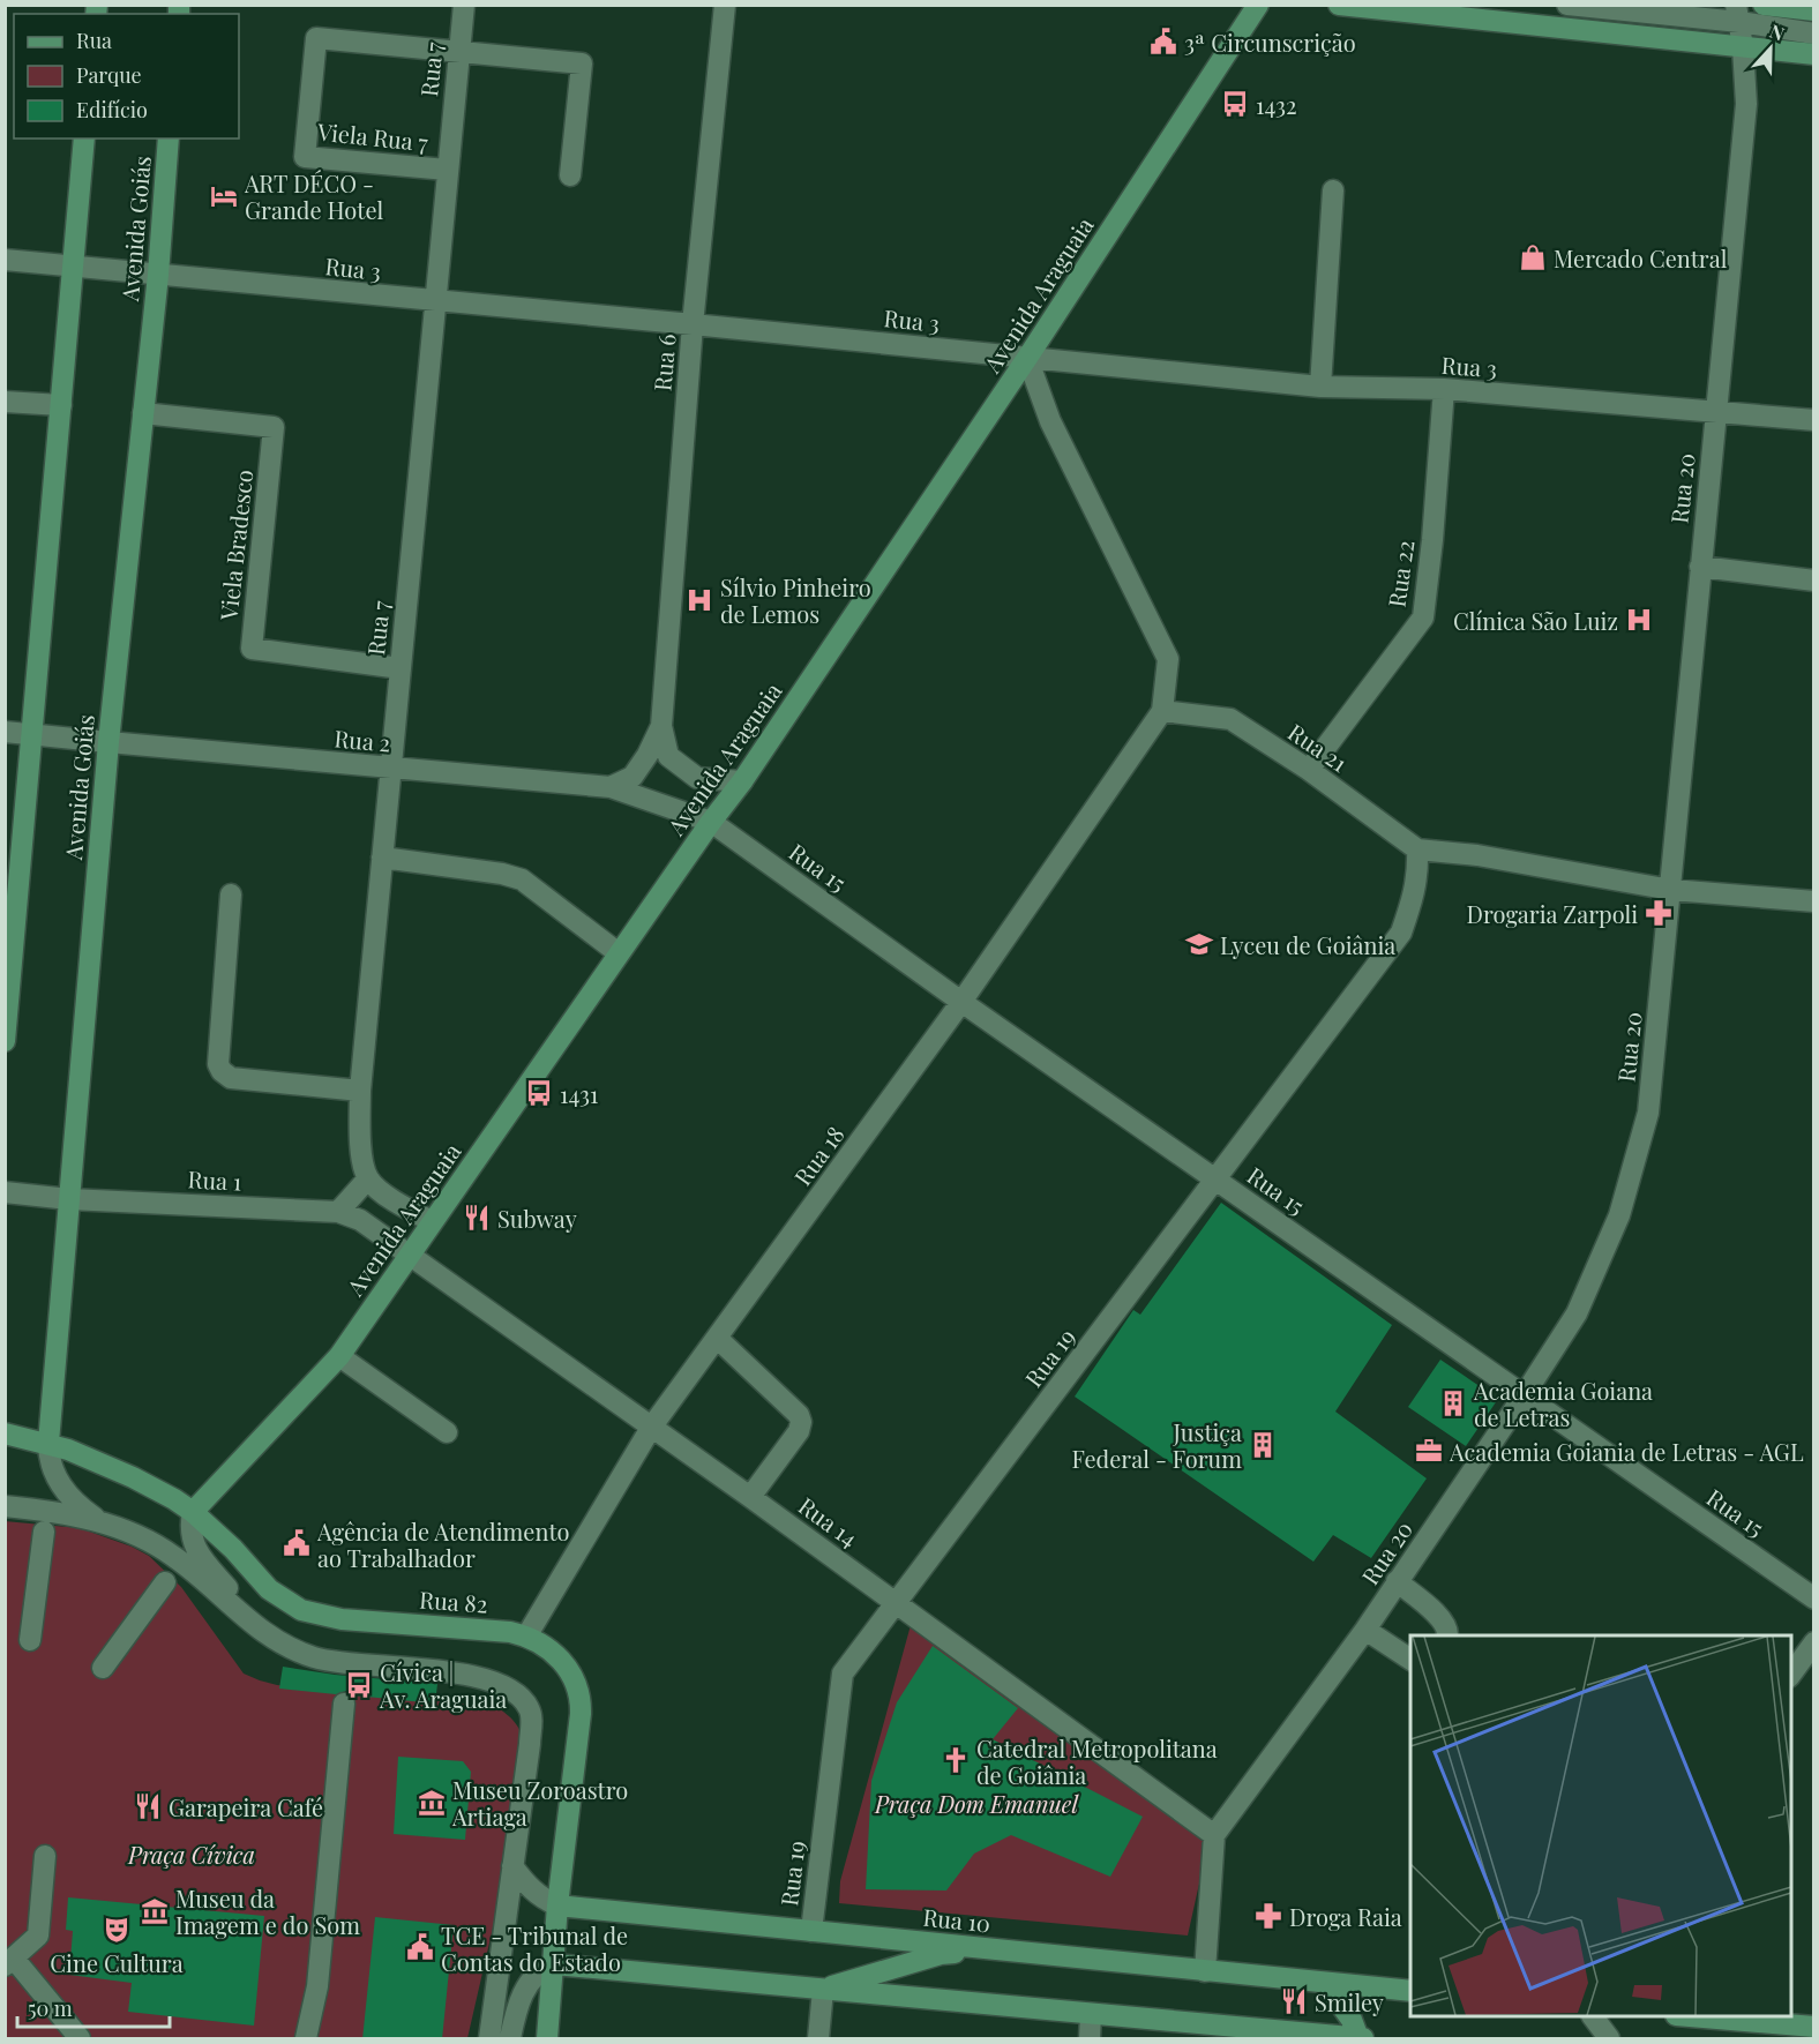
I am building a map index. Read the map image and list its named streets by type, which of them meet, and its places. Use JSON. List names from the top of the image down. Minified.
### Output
{"streets":{"main road":["Avenida Goiás","Avenida Araguaia","Rua 82","Rua 10"],"street":["Rua 7","Viela Rua 7","Rua 3","Rua 6","Rua 20","Viela Bradesco","Rua 22","Rua 2","Rua 21","Rua 15","Rua 18","Rua 1","Rua 19","Rua 14"]},"crossings":[["Rua 7","Viela Rua 7"],["Rua 7","Rua 3"],["Rua 7","Viela Bradesco"],["Rua 7","Rua 2"],["Avenida Goiás","Rua 3"],["Avenida Goiás","Viela Bradesco"],["Avenida Goiás","Rua 2"],["Rua 3","Avenida Araguaia"],["Rua 3","Rua 6"],["Rua 3","Rua 20"],["Rua 3","Rua 22"],["Avenida Araguaia","Rua 6"],["Avenida Araguaia","Rua 2"],["Avenida Araguaia","Rua 15"],["Avenida Araguaia","Rua 1"],["Avenida Araguaia","Rua 14"],["Avenida Araguaia","Rua 82"],["Rua 6","Rua 2"],["Rua 20","Rua 15"],["Rua 20","Rua 14"],["Rua 22","Rua 21"],["Rua 2","Rua 15"],["Rua 21","Rua 18"],["Rua 21","Rua 19"],["Rua 15","Rua 18"],["Rua 15","Rua 19"],["Rua 18","Rua 14"],["Rua 18","Rua 82"],["Rua 1","Rua 14"],["Rua 19","Rua 14"],["Rua 19","Rua 10"],["Rua 82","Rua 10"]],"parks":["Praça Dom Emanuel","Praça Cívica"],"places":{"public building":["3ª Circunscrição","Agência de Atendimento ao Trabalhador","TCE - Tribunal de Contas do Estado"],"bus stop":["1432","1431","Cívica | Av. Araguaia"],"hotel":["ART DÉCO - Grande Hotel"],"shop":["Mercado Central"],"hospital":["Sílvio Pinheiro de Lemos","Clínica São Luiz"],"pharmacy":["Drogaria Zarpoli","Droga Raia"],"school or university":["Lyceu de Goiânia"],"restaurant":["Subway","Garapeira Café","Smiley"],"building":["Academia Goiana de Letras","Justiça Federal - Forum"],"office":["Academia Goiania de Letras - AGL"],"church":["Catedral Metropolitana de Goiânia"],"museum":["Museu Zoroastro Artiaga","Museu da Imagem e do Som"],"theatre":["Cine Cultura"]},"legend":["Rua","Parque","Edifício"],"scale_bar":"50 m","north":"top"}
